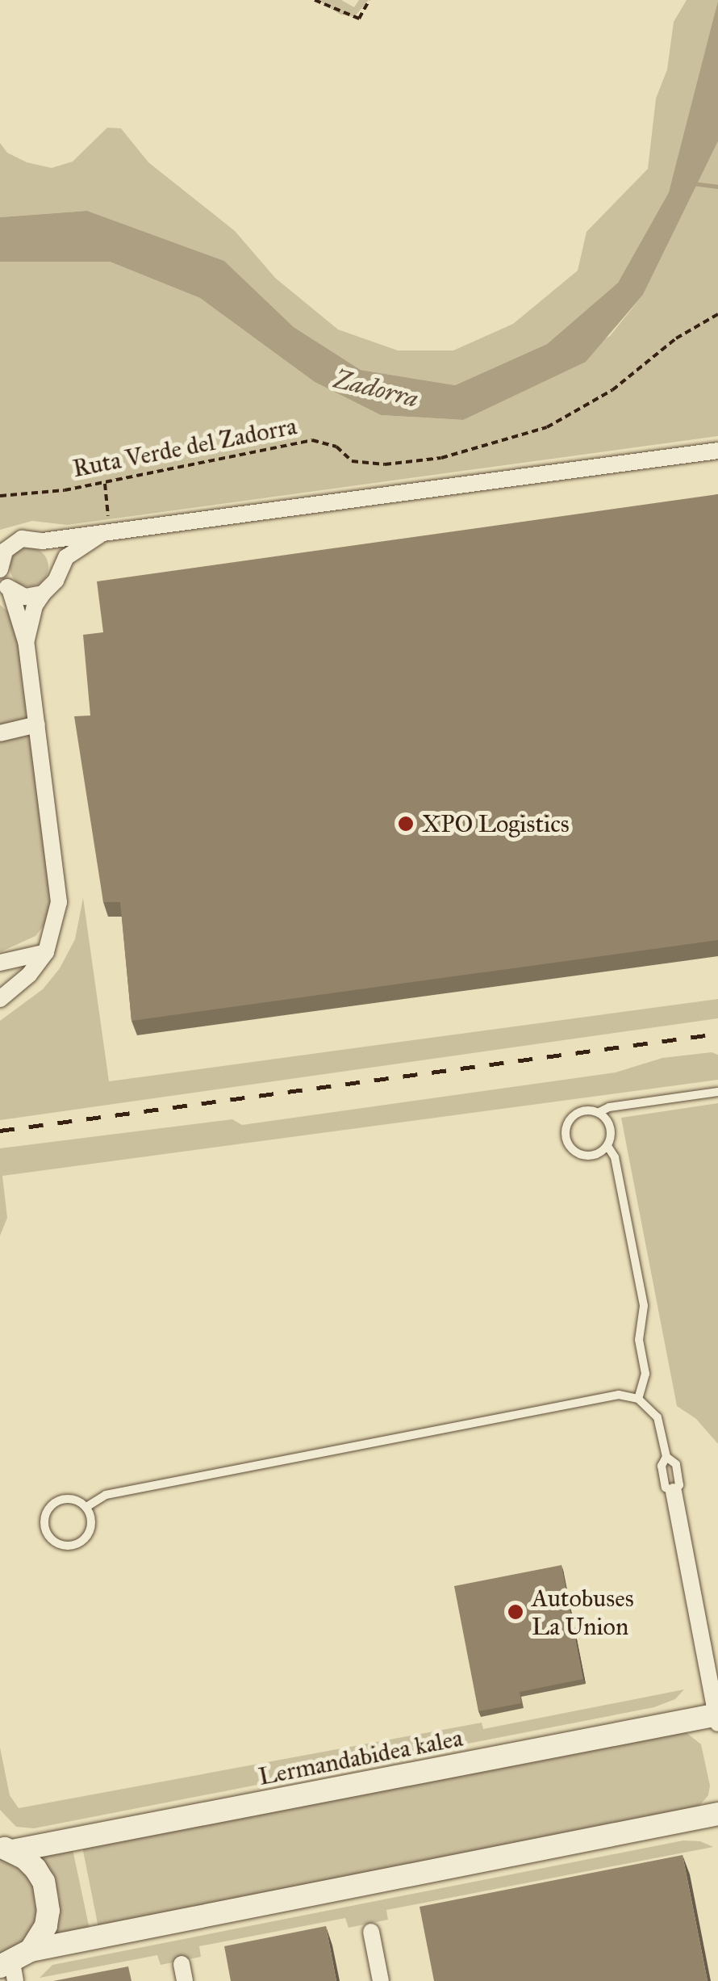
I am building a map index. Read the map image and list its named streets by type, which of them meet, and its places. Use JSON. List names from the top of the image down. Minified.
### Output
{"streets":{"street":["Lermandabidea kalea"],"path":["Ruta Verde del Zadorra"]},"water":["Zadorra"],"places":["XPO Logistics","Autobuses La Union"]}
